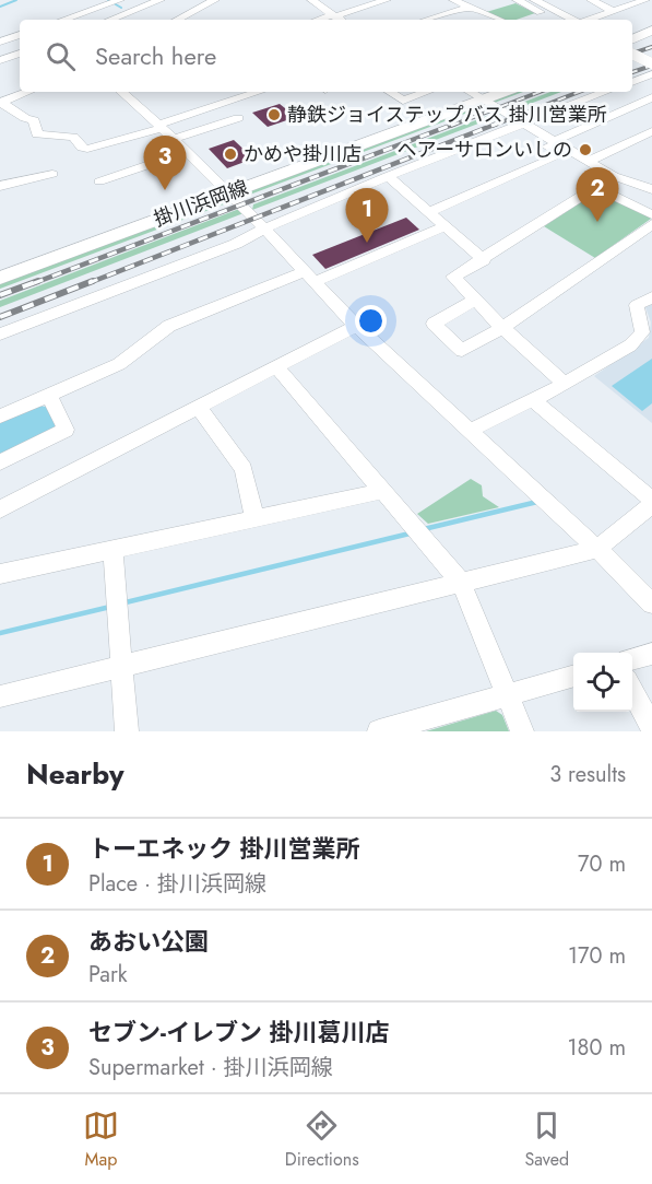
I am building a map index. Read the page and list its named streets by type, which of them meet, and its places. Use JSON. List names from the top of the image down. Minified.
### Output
{"streets":{"main road":["掛川浜岡線"]},"places":["静鉄ジョイステップバス 掛川営業所","ヘアーサロンいしの","かめや掛川店"],"page":{"search":"Search here","pins":["3","2","1"],"heading":["Nearby","3 results"],"list":[{"mark":"1","name":"トーエネック 掛川営業所","note":"Place · 掛川浜岡線","value":"70 m"},{"mark":"2","name":"あおい公園","note":"Park","value":"170 m"},{"mark":"3","name":"セブン-イレブン 掛川葛川店","note":"Supermarket · 掛川浜岡線","value":"180 m"}],"nav":["Map","Directions","Saved"]}}
